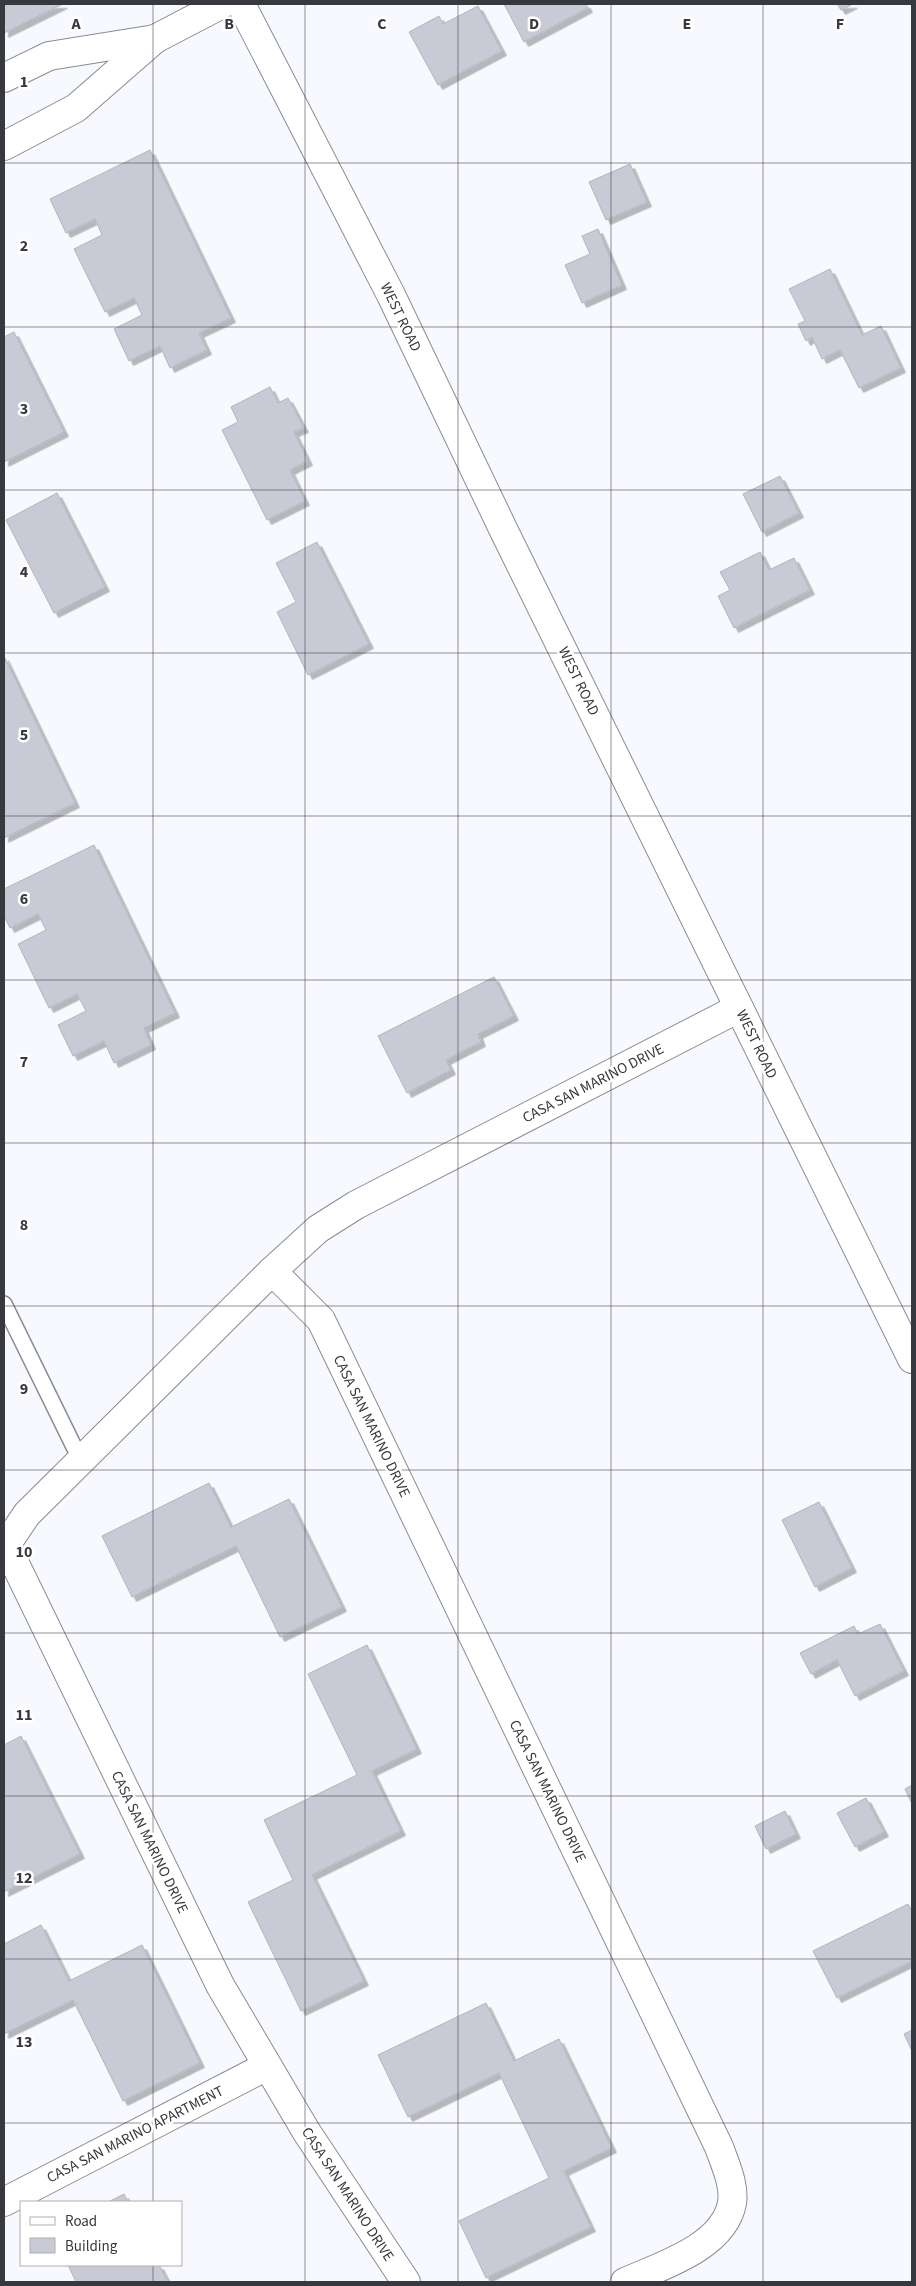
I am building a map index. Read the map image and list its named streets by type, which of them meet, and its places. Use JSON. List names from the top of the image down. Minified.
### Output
{"streets":{"street":["WEST ROAD","CASA SAN MARINO DRIVE","CASA SAN MARINO APARTMENT"]},"crossings":[["WEST ROAD","CASA SAN MARINO DRIVE"],["CASA SAN MARINO DRIVE","CASA SAN MARINO APARTMENT"]],"legend":["Road","Building"],"grid":{"columns":["A","B","C","D","E","F"],"rows":["1","2","3","4","5","6","7","8","9","10","11","12","13"]}}
